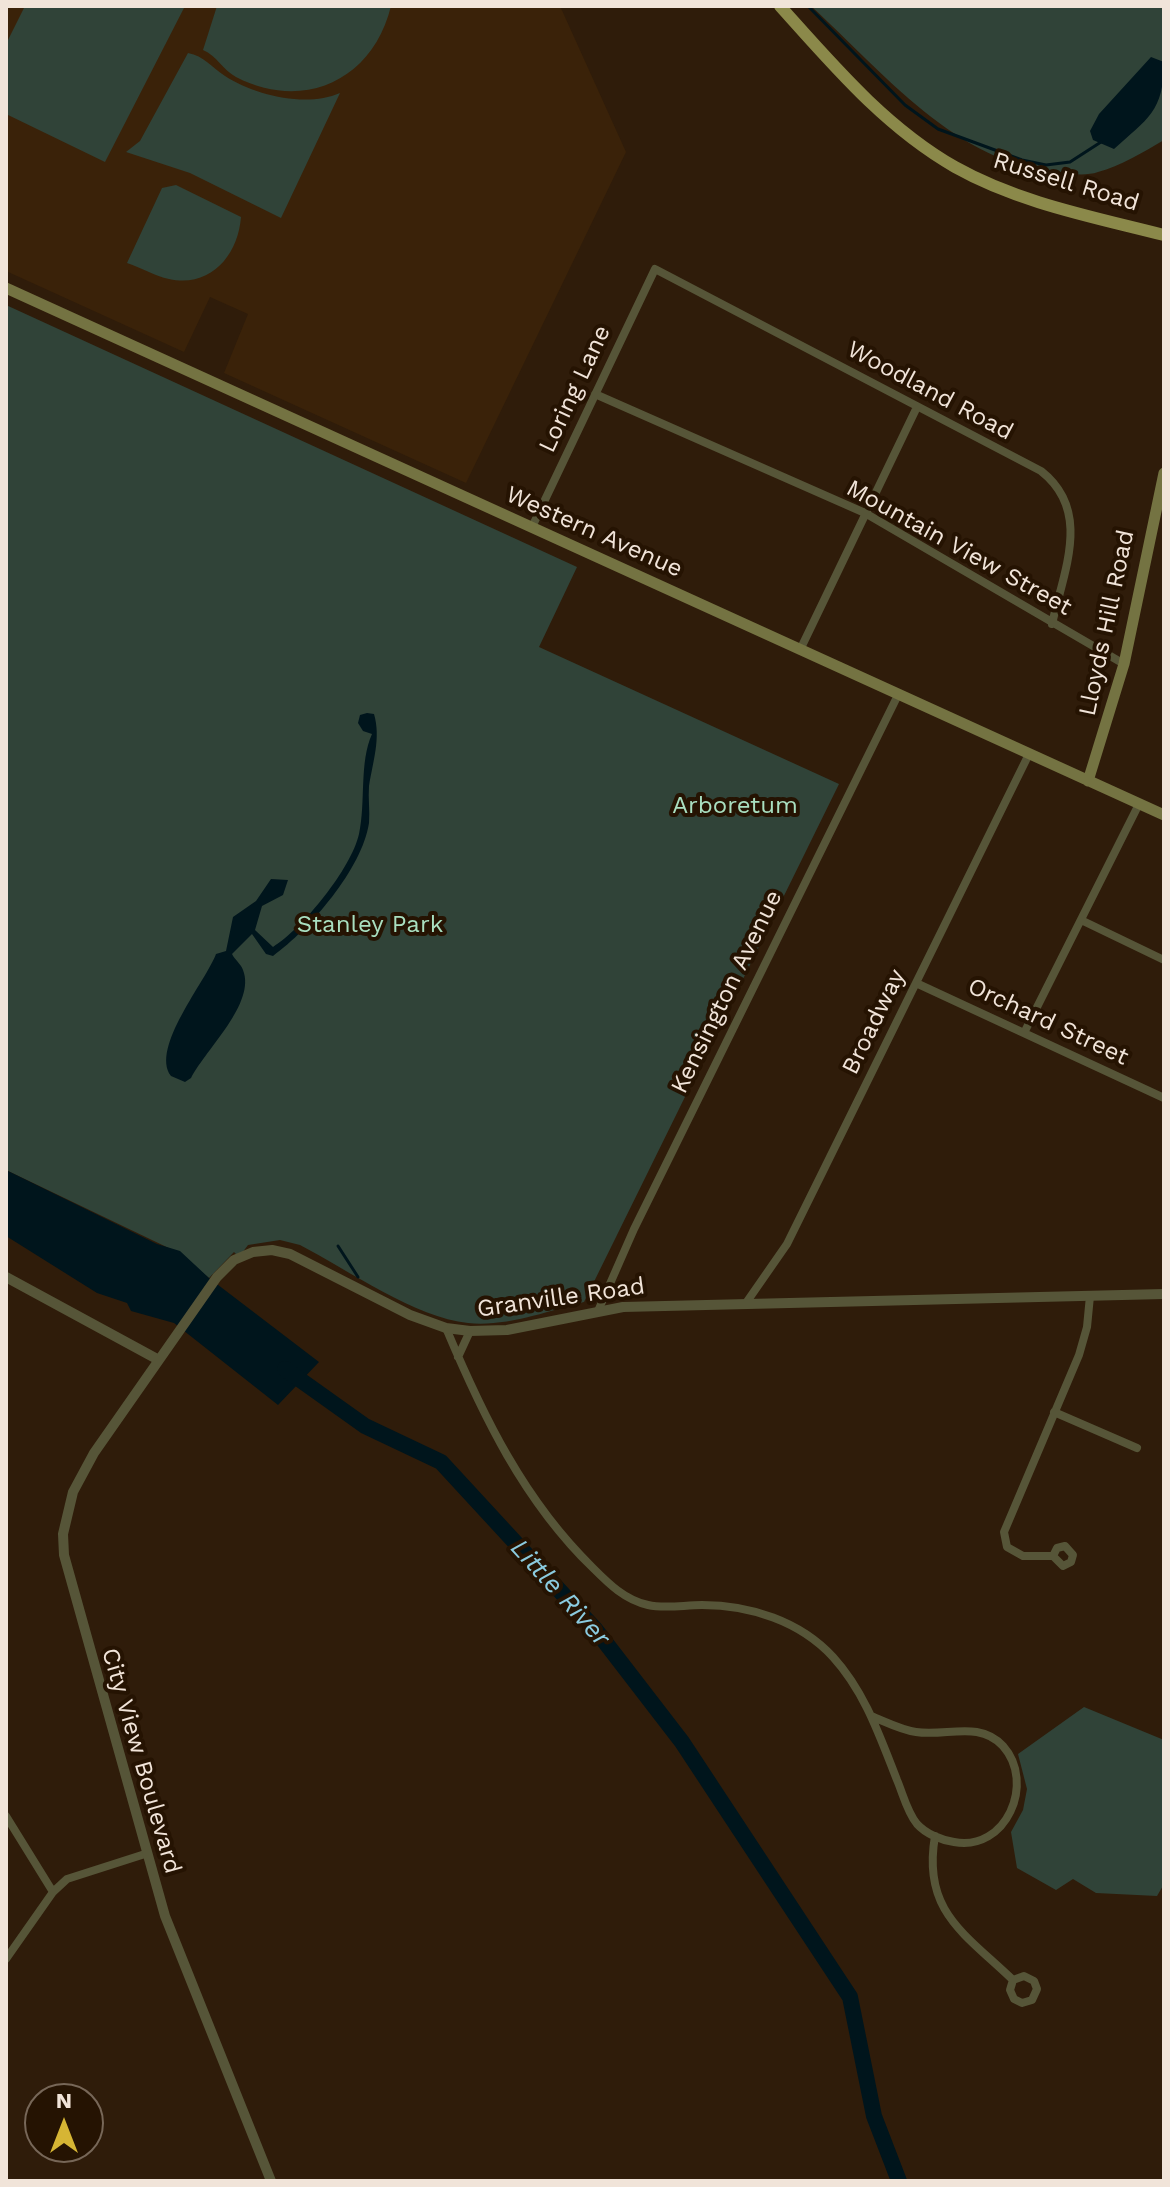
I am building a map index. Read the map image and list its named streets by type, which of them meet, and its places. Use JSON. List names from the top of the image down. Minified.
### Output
{"streets":{"main road":["Russell Road","Western Avenue","Lloyds Hill Road"],"street":["Loring Lane","Woodland Road","Mountain View Street","Kensington Avenue","Broadway","Orchard Street","Granville Road","City View Boulevard"]},"crossings":[["Loring Lane","Woodland Road"],["Loring Lane","Western Avenue"],["Loring Lane","Mountain View Street"],["Woodland Road","Mountain View Street"],["Western Avenue","Lloyds Hill Road"],["Western Avenue","Kensington Avenue"],["Western Avenue","Broadway"],["Mountain View Street","Lloyds Hill Road"],["Kensington Avenue","Granville Road"],["Broadway","Orchard Street"],["Broadway","Granville Road"],["Granville Road","City View Boulevard"]],"water":["Little River"],"parks":["Arboretum","Stanley Park"],"north":"top"}
